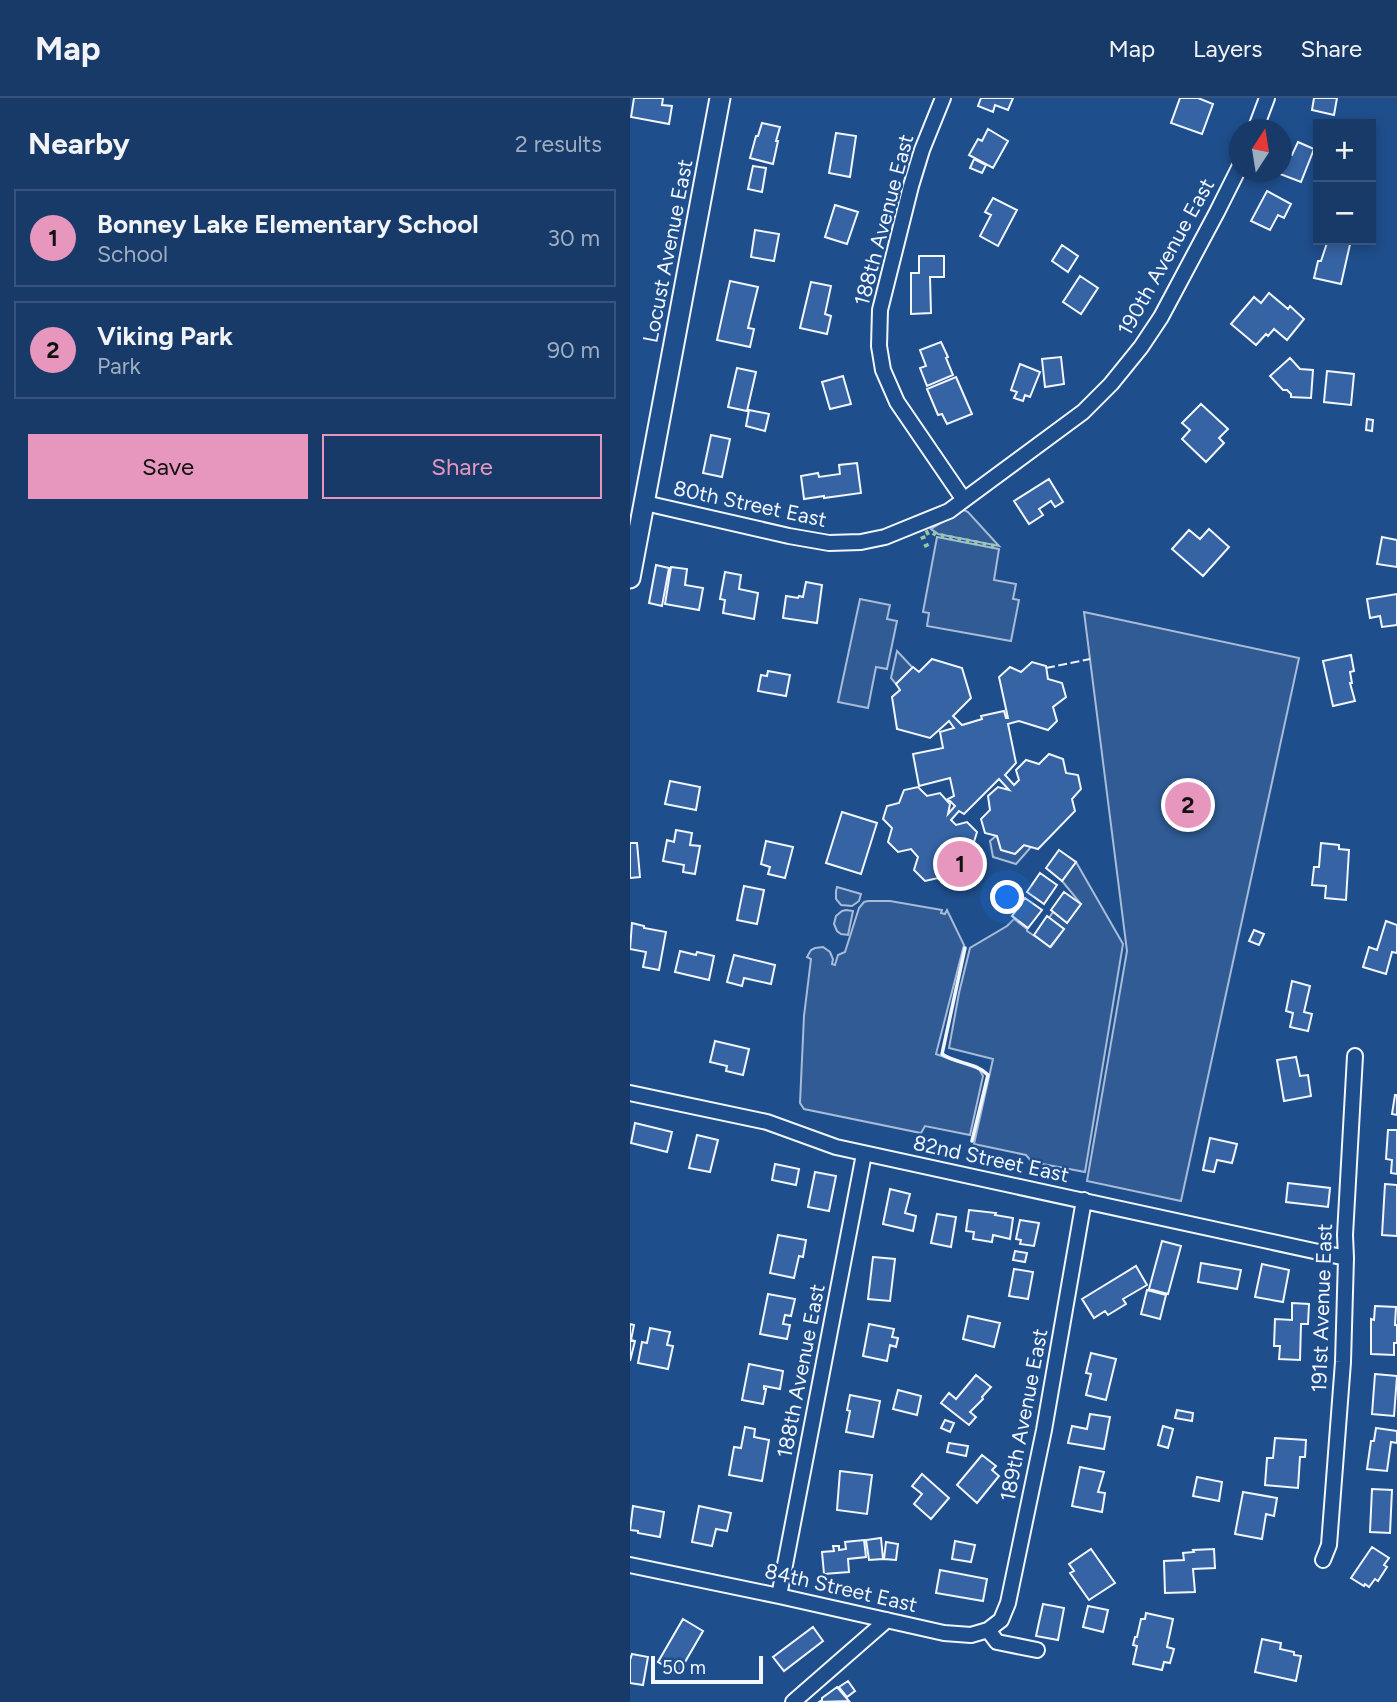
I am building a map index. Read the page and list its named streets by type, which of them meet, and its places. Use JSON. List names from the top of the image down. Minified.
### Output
{"streets":{"street":["188th Avenue East","Locust Avenue East","190th Avenue East","80th Street East","82nd Street East","191st Avenue East","189th Avenue East","84th Street East"]},"crossings":[["188th Avenue East","190th Avenue East"],["188th Avenue East","80th Street East"],["188th Avenue East","82nd Street East"],["188th Avenue East","84th Street East"],["Locust Avenue East","80th Street East"],["190th Avenue East","80th Street East"],["82nd Street East","191st Avenue East"],["82nd Street East","189th Avenue East"],["189th Avenue East","84th Street East"]],"scale_bar":"50 m","north":"top","page":{"header":"Map","nav":["Map","Layers","Share"],"heading":["Nearby","2 results"],"map_buttons":["+","−"],"list":[{"mark":"1","name":"Bonney Lake Elementary School","note":"School","value":"30 m"},{"mark":"2","name":"Viking Park","note":"Park","value":"90 m"}],"buttons":["Save","Share"],"pins":["2","1"],"scale":"50 m"}}
